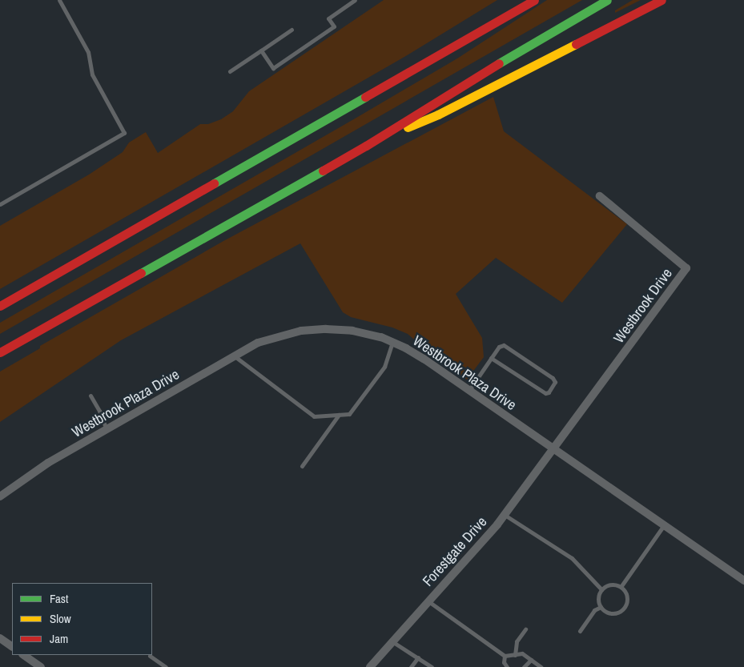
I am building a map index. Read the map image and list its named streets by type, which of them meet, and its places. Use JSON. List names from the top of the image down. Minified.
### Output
{"streets":{"street":["Westbrook Drive","Westbrook Plaza Drive","Forestgate Drive"]},"crossings":[["Westbrook Drive","Westbrook Plaza Drive"],["Westbrook Drive","Forestgate Drive"],["Westbrook Plaza Drive","Forestgate Drive"]],"legend":["Fast","Slow","Jam"]}
